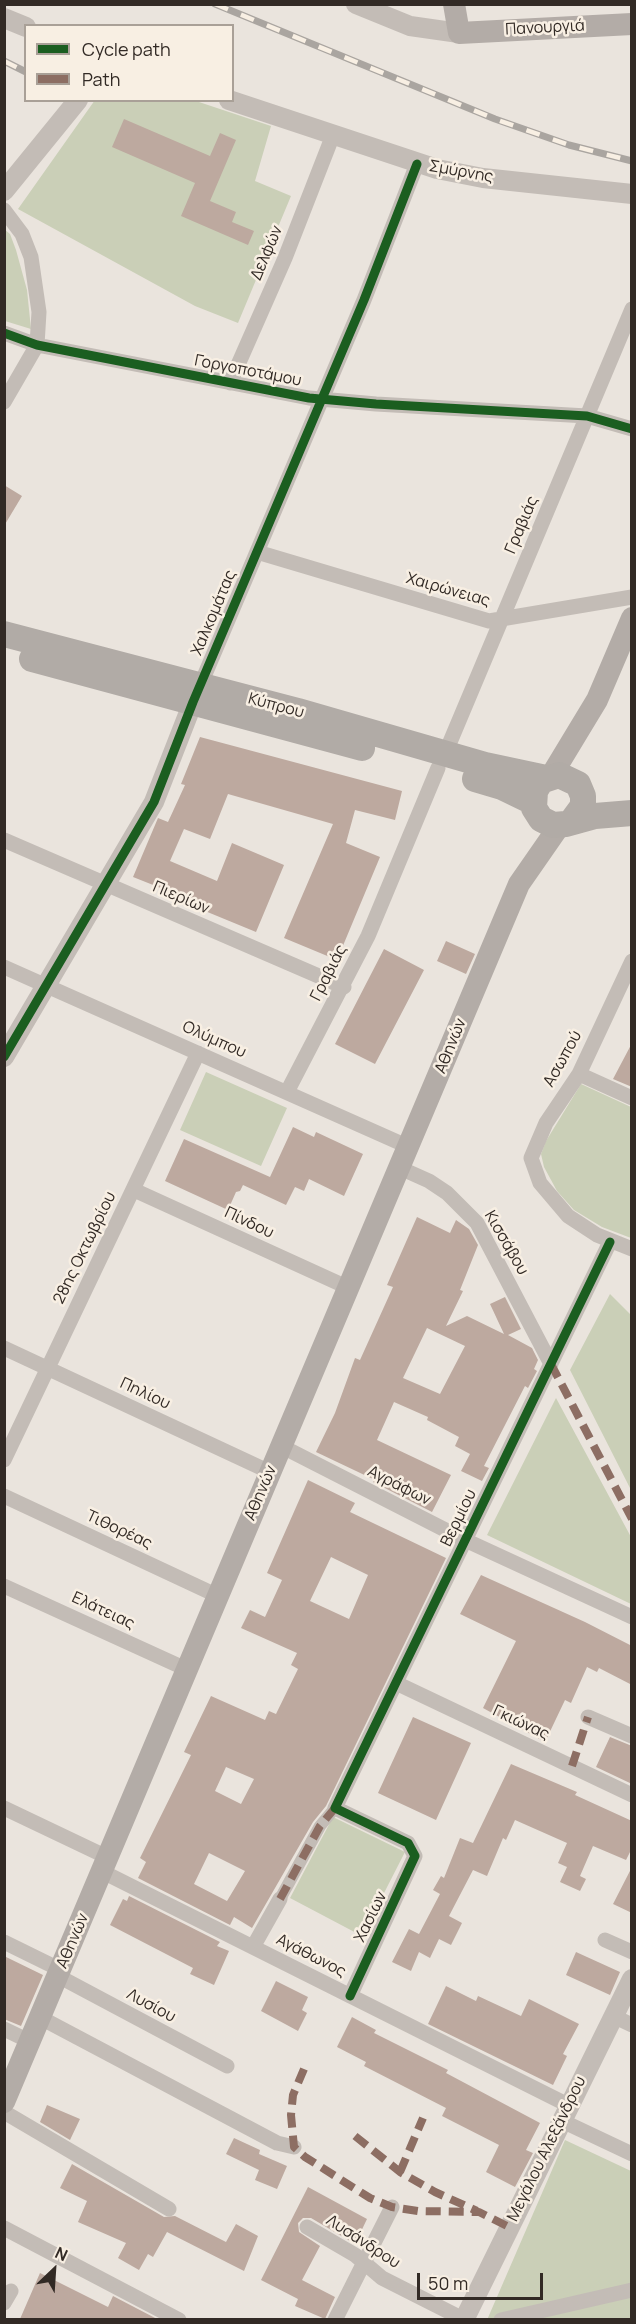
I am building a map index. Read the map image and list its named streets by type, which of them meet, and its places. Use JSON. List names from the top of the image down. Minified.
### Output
{"streets":{"main road":["Πανουργιά","Κύπρου","Αθηνών"],"street":["Σμύρνης","Δελφών","Γοργοποτάμου","Γραβιάς","Χαιρώνειας","Χαλκομάτας","Πιερίων","Ολύμπου","Ασωπού","Πίνδου","Κισσάβου","28ης Οκτωβρίου","Πηλίου","Αγράφων","Βερμίου","Τιθορέας","Ελάτειας","Γκιώνας","Χασίων","Αγάθωνος","Λυσίου","Μεγάλου Αλεξάνδρου","Λυσάνδρου"]},"crossings":[["Σμύρνης","Δελφών"],["Σμύρνης","Χαλκομάτας"],["Δελφών","Γοργοποτάμου"],["Γοργοποτάμου","Γραβιάς"],["Γοργοποτάμου","Χαλκομάτας"],["Γραβιάς","Χαιρώνειας"],["Γραβιάς","Κύπρου"],["Γραβιάς","Πιερίων"],["Γραβιάς","Ολύμπου"],["Χαιρώνειας","Χαλκομάτας"],["Χαλκομάτας","Κύπρου"],["Χαλκομάτας","Πιερίων"],["Χαλκομάτας","Ολύμπου"],["Κύπρου","Αθηνών"],["Ολύμπου","Αθηνών"],["Ολύμπου","28ης Οκτωβρίου"],["Αθηνών","Πίνδου"],["Αθηνών","Κισσάβου"],["Αθηνών","Πηλίου"],["Αθηνών","Αγράφων"],["Αθηνών","Τιθορέας"],["Αθηνών","Ελάτειας"],["Αθηνών","Αγάθωνος"],["Αθηνών","Λυσίου"],["Ασωπού","Βερμίου"],["Πίνδου","28ης Οκτωβρίου"],["Κισσάβου","Βερμίου"],["28ης Οκτωβρίου","Πηλίου"],["Αγράφων","Βερμίου"],["Βερμίου","Γκιώνας"],["Βερμίου","Χασίων"],["Βερμίου","Αγάθωνος"],["Χασίων","Αγάθωνος"],["Αγάθωνος","Μεγάλου Αλεξάνδρου"],["Μεγάλου Αλεξάνδρου","Λυσάνδρου"]],"legend":["Cycle path","Path"],"scale_bar":"50 m","north":"top right"}
